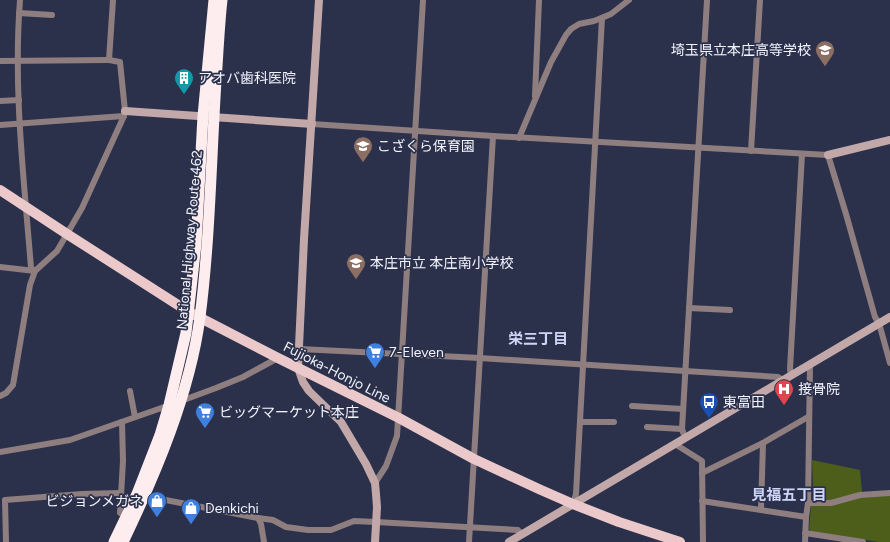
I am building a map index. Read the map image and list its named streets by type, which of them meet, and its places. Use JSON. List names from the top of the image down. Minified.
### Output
{"streets":{"highway":["National Highway Route 462"],"main road":["Fujioka-Honjo Line"]},"crossings":[["National Highway Route 462","Fujioka-Honjo Line"]],"districts":["栄三丁目","見福五丁目"],"places":{"school or university":["埼玉県立本庄高等学校","こざくら保育園","本庄市立 本庄南小学校"],"building":["アオバ歯科医院"],"supermarket":["7-Eleven","ビッグマーケット本庄"],"hospital":["接骨院"],"bus stop":["東富田"],"shop":["ビジョンメガネ","Denkichi"]}}
